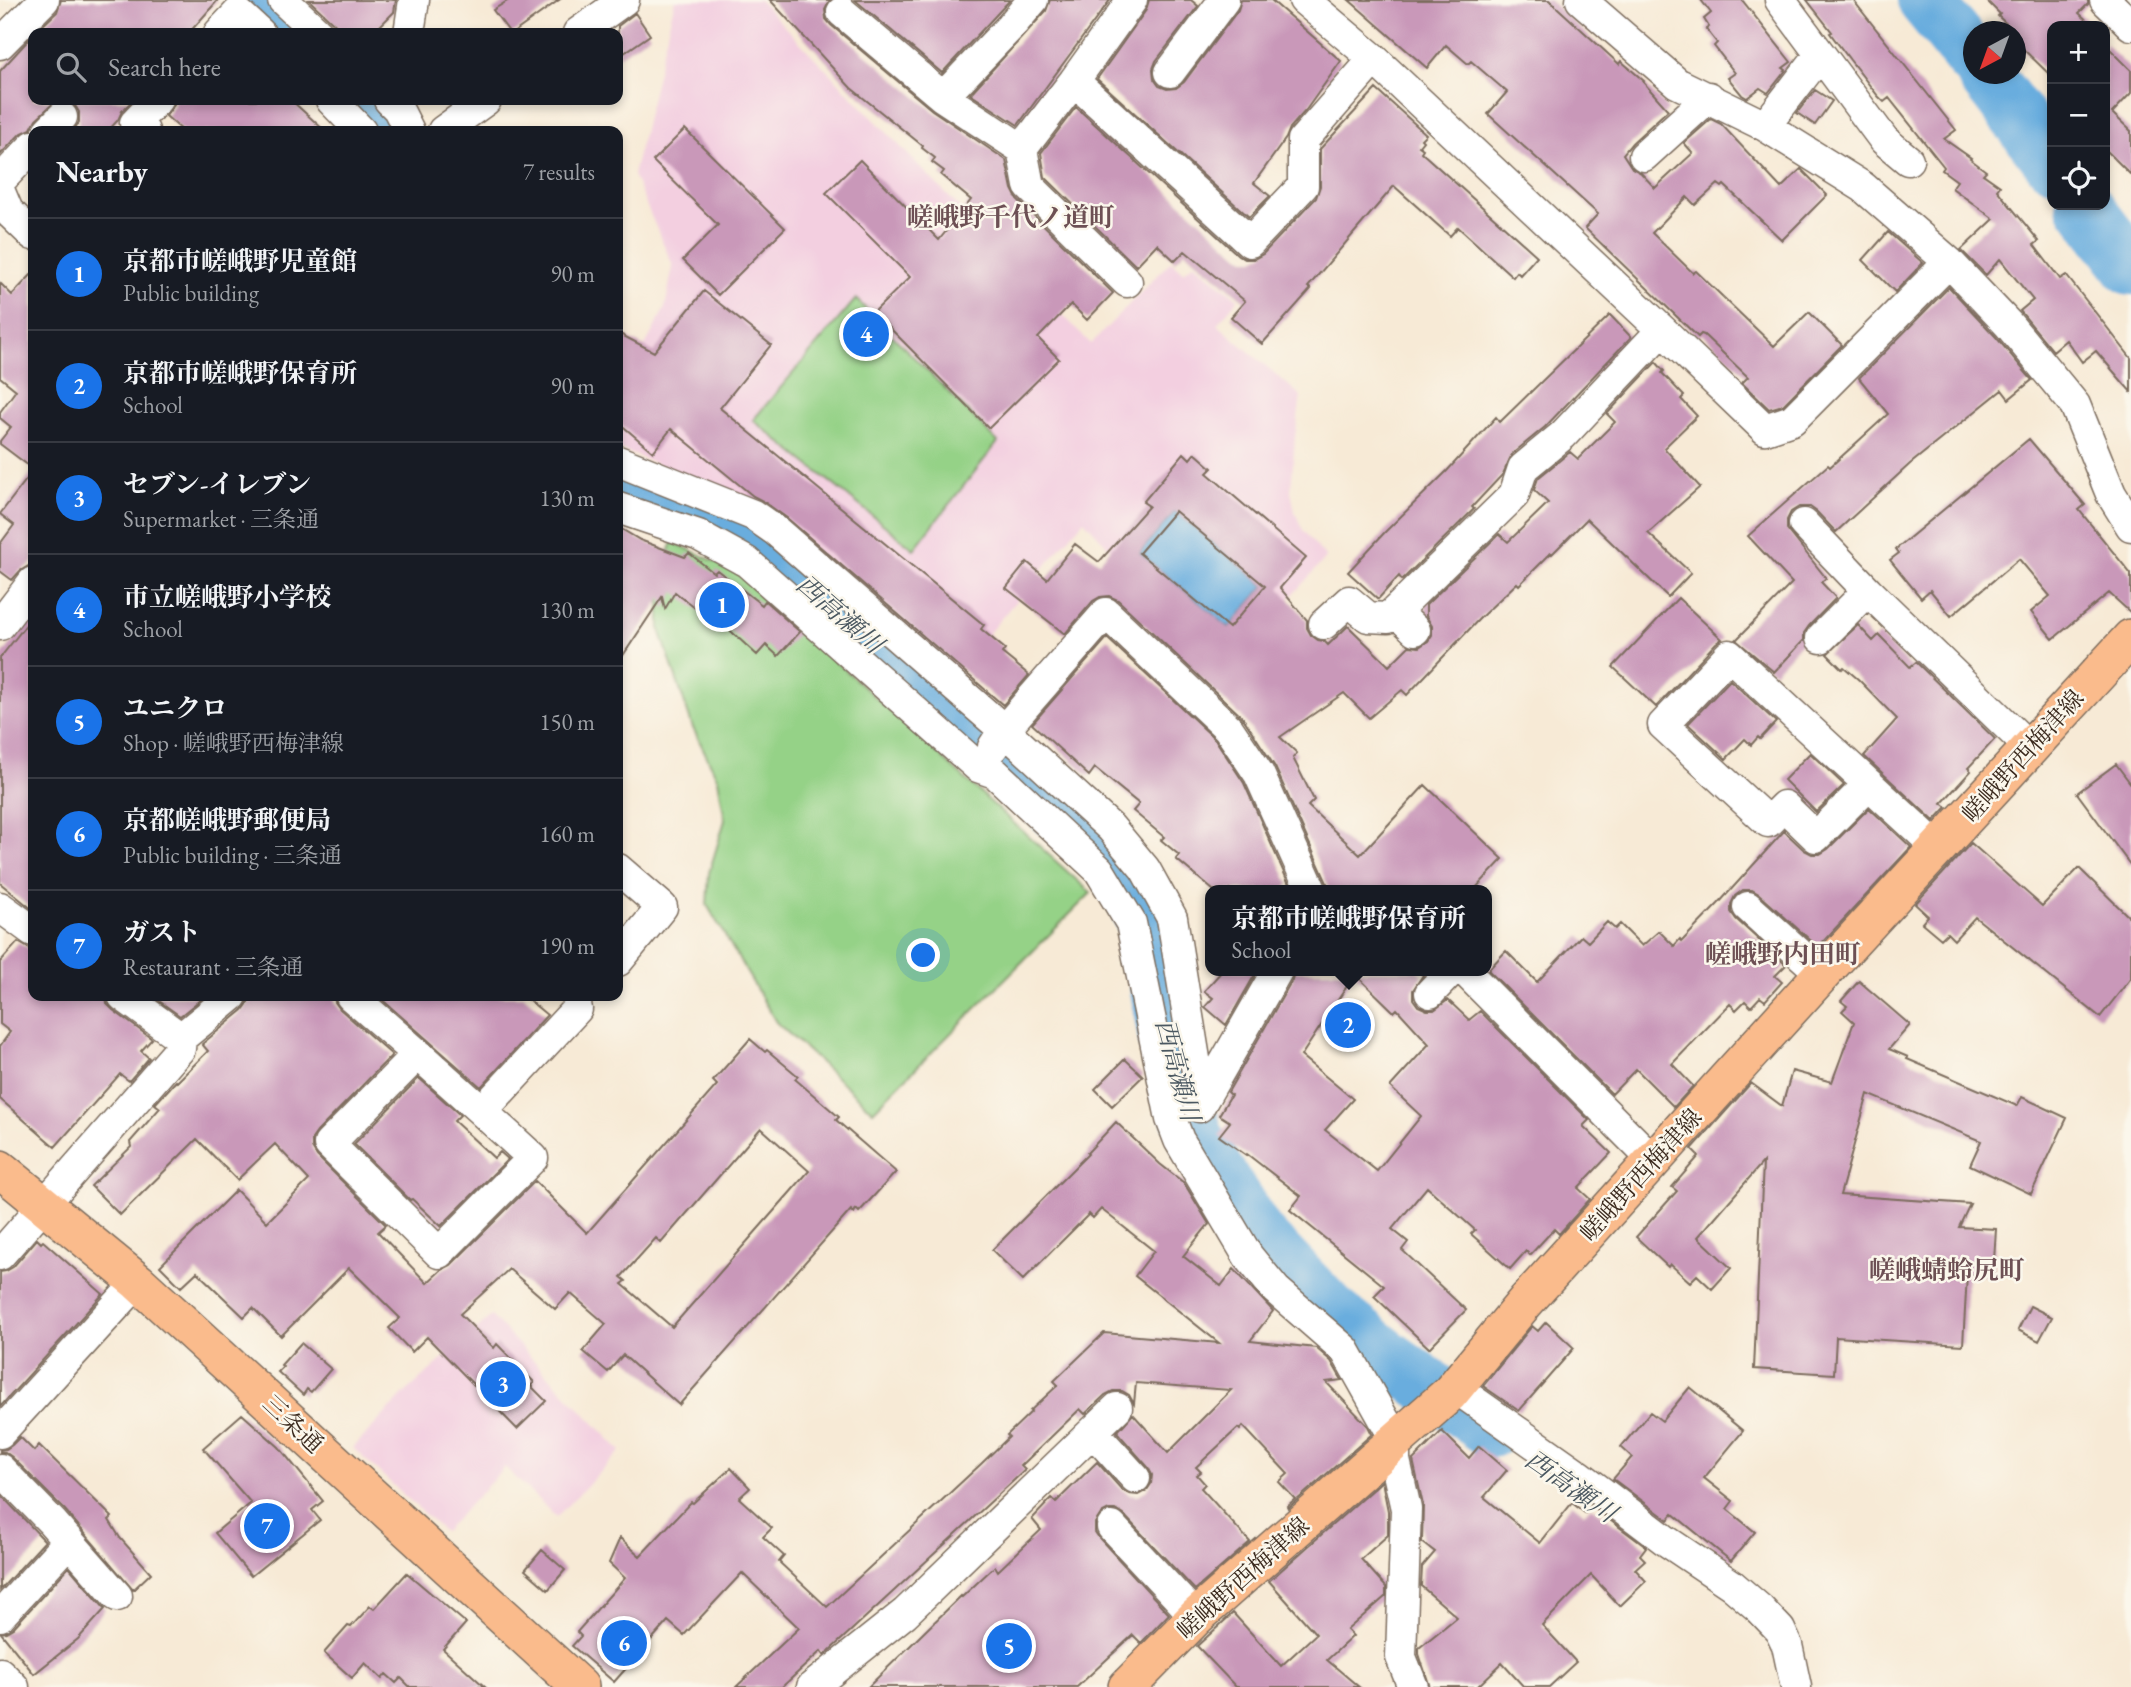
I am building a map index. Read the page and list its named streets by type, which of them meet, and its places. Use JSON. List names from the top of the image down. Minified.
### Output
{"streets":{"main road":["嵯峨野西梅津線","三条通"]},"districts":["嵯峨野千代ノ道町","嵯峨野内田町","嵯峨蜻蛉尻町"],"water":["西高瀬川"],"north":"bottom left","page":{"map_buttons":["+","−"],"search":"Search here","heading":["Nearby","7 results"],"list":[{"mark":"1","name":"京都市嵯峨野児童館","note":"Public building","value":"90 m"},{"mark":"2","name":"京都市嵯峨野保育所","note":"School","value":"90 m"},{"mark":"3","name":"セブン-イレブン","note":"Supermarket · 三条通","value":"130 m"},{"mark":"4","name":"市立嵯峨野小学校","note":"School","value":"130 m"},{"mark":"5","name":"ユニクロ","note":"Shop · 嵯峨野西梅津線","value":"150 m"},{"mark":"6","name":"京都嵯峨野郵便局","note":"Public building · 三条通","value":"160 m"},{"mark":"7","name":"ガスト","note":"Restaurant · 三条通","value":"190 m"}],"pins":["4","1","2","3","7","6","5"],"popup":["京都市嵯峨野保育所","School"]}}
